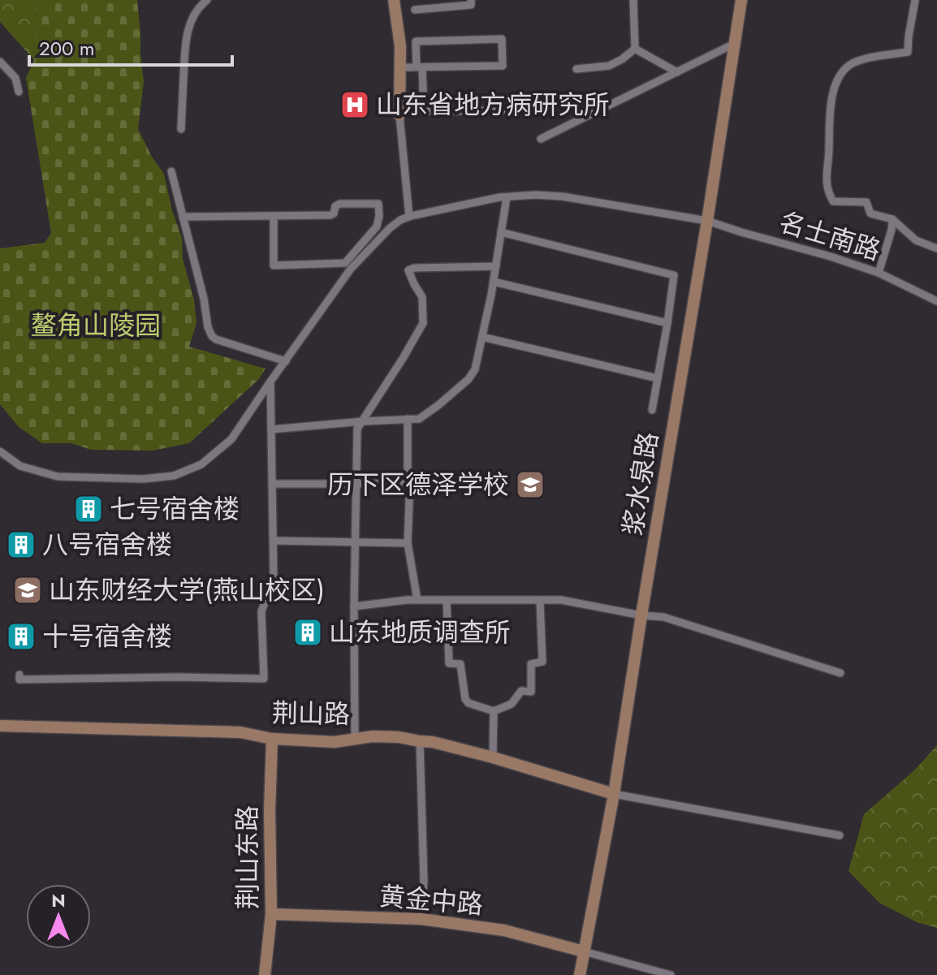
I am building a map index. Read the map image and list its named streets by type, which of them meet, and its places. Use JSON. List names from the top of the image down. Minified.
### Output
{"streets":{"main road":["浆水泉路","荆山路","荆山东路","黄金中路"],"street":["名士南路"]},"crossings":[["名士南路","浆水泉路"],["浆水泉路","荆山路"],["浆水泉路","黄金中路"],["荆山路","荆山东路"],["荆山东路","黄金中路"]],"parks":["鳌角山陵园"],"places":{"hospital":["山东省地方病研究所"],"school or university":["历下区德泽学校","山东财经大学(燕山校区)"],"building":["七号宿舍楼","八号宿舍楼","山东地质调查所","十号宿舍楼"]},"scale_bar":"200 m","north":"top"}
